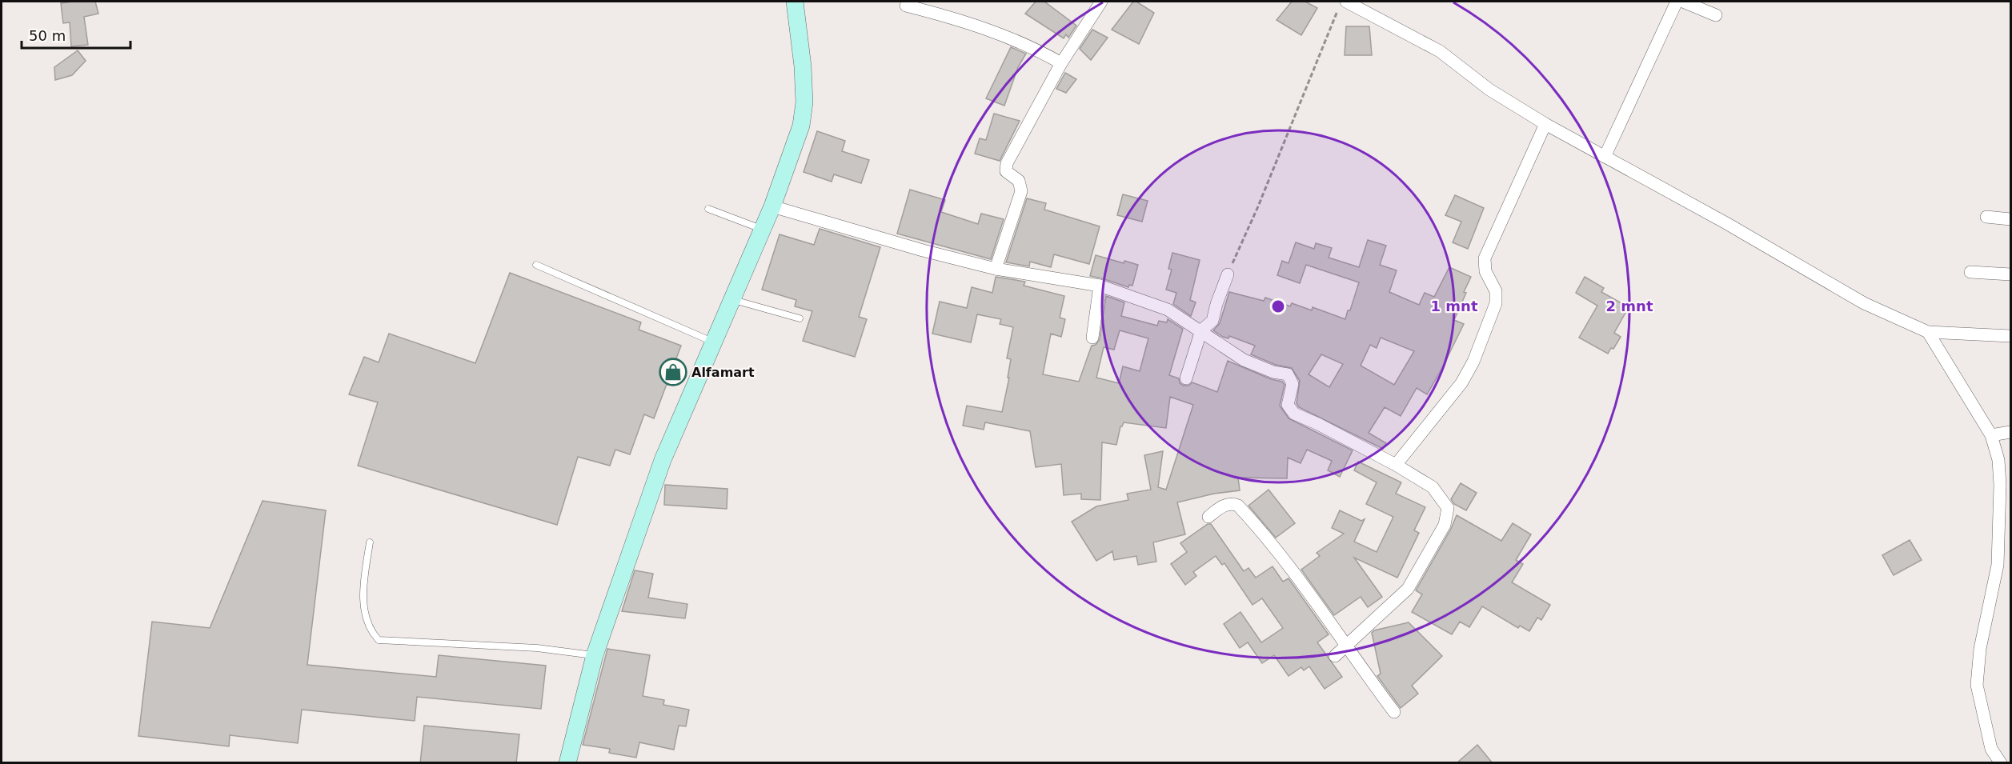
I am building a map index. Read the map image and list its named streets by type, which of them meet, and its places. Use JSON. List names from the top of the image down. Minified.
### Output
{"places":{"shop":["Alfamart"]},"scale_bar":"50 m","rings":["1 mnt","2 mnt"]}
